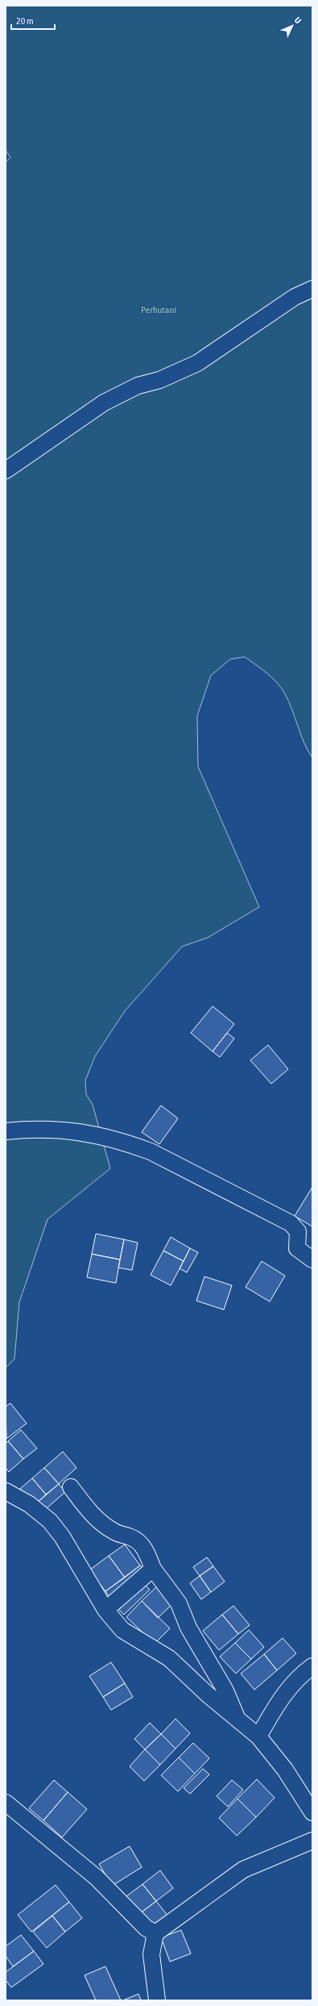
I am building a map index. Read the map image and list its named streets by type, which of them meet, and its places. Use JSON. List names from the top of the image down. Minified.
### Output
{"parks":["Perhutani"],"scale_bar":"20 m","north":"top right"}
